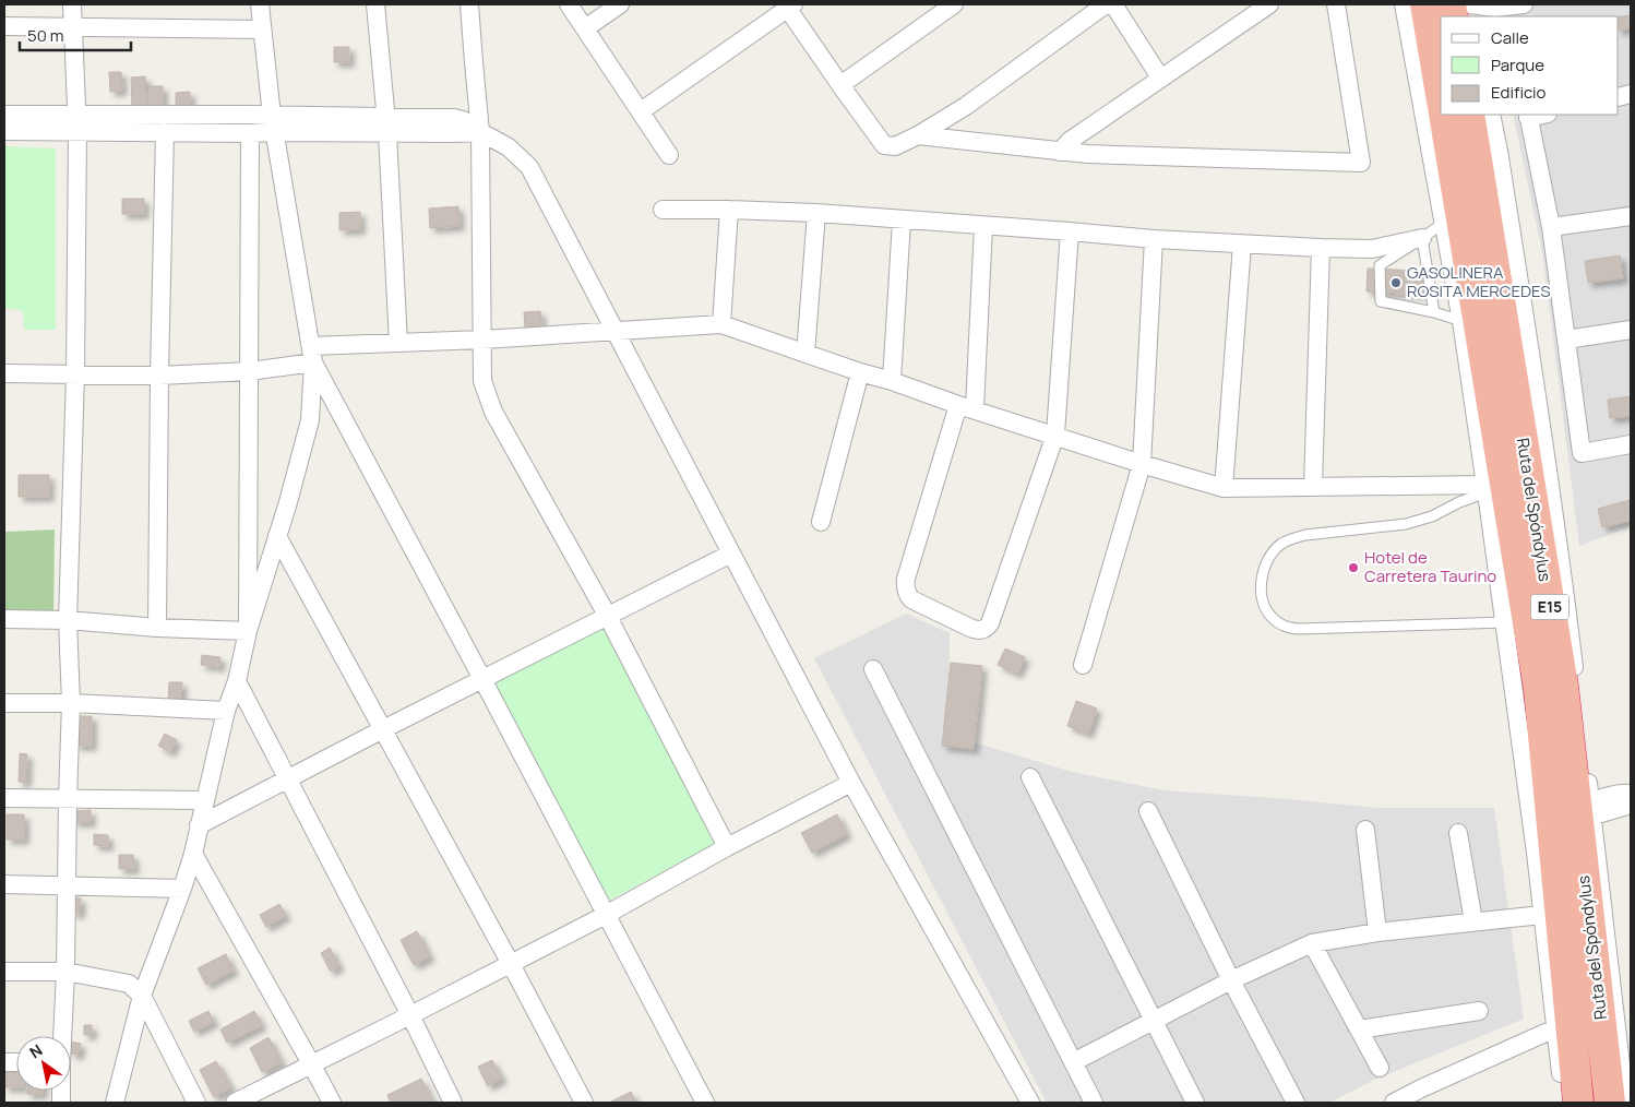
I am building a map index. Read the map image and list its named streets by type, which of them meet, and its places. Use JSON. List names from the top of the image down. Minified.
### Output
{"streets":{"highway":["Ruta del Spóndylus","E15"]},"places":["GASOLINERA ROSITA MERCEDES","Hotel de Carretera Taurino"],"legend":["Calle","Parque","Edificio"],"scale_bar":"50 m","north":"top left"}
